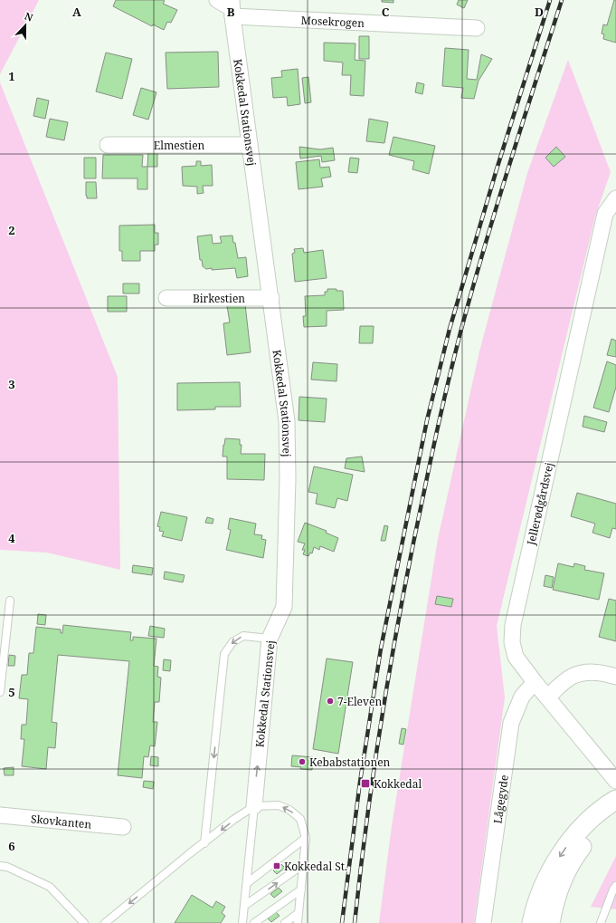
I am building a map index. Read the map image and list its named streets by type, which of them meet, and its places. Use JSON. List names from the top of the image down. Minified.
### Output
{"streets":{"street":["Mosekrogen","Kokkedal Stationsvej","Elmestien","Birkestien","Jellerødgårdsvej","Lågegyde","Skovkanten"]},"crossings":[["Mosekrogen","Kokkedal Stationsvej"],["Kokkedal Stationsvej","Elmestien"],["Kokkedal Stationsvej","Birkestien"],["Jellerødgårdsvej","Lågegyde"]],"places":{"other":["7-Eleven","Kebabstationen"],"transit":["Kokkedal","Kokkedal St."]},"north":"top","grid":{"columns":["A","B","C","D"],"rows":["1","2","3","4","5","6"]}}
